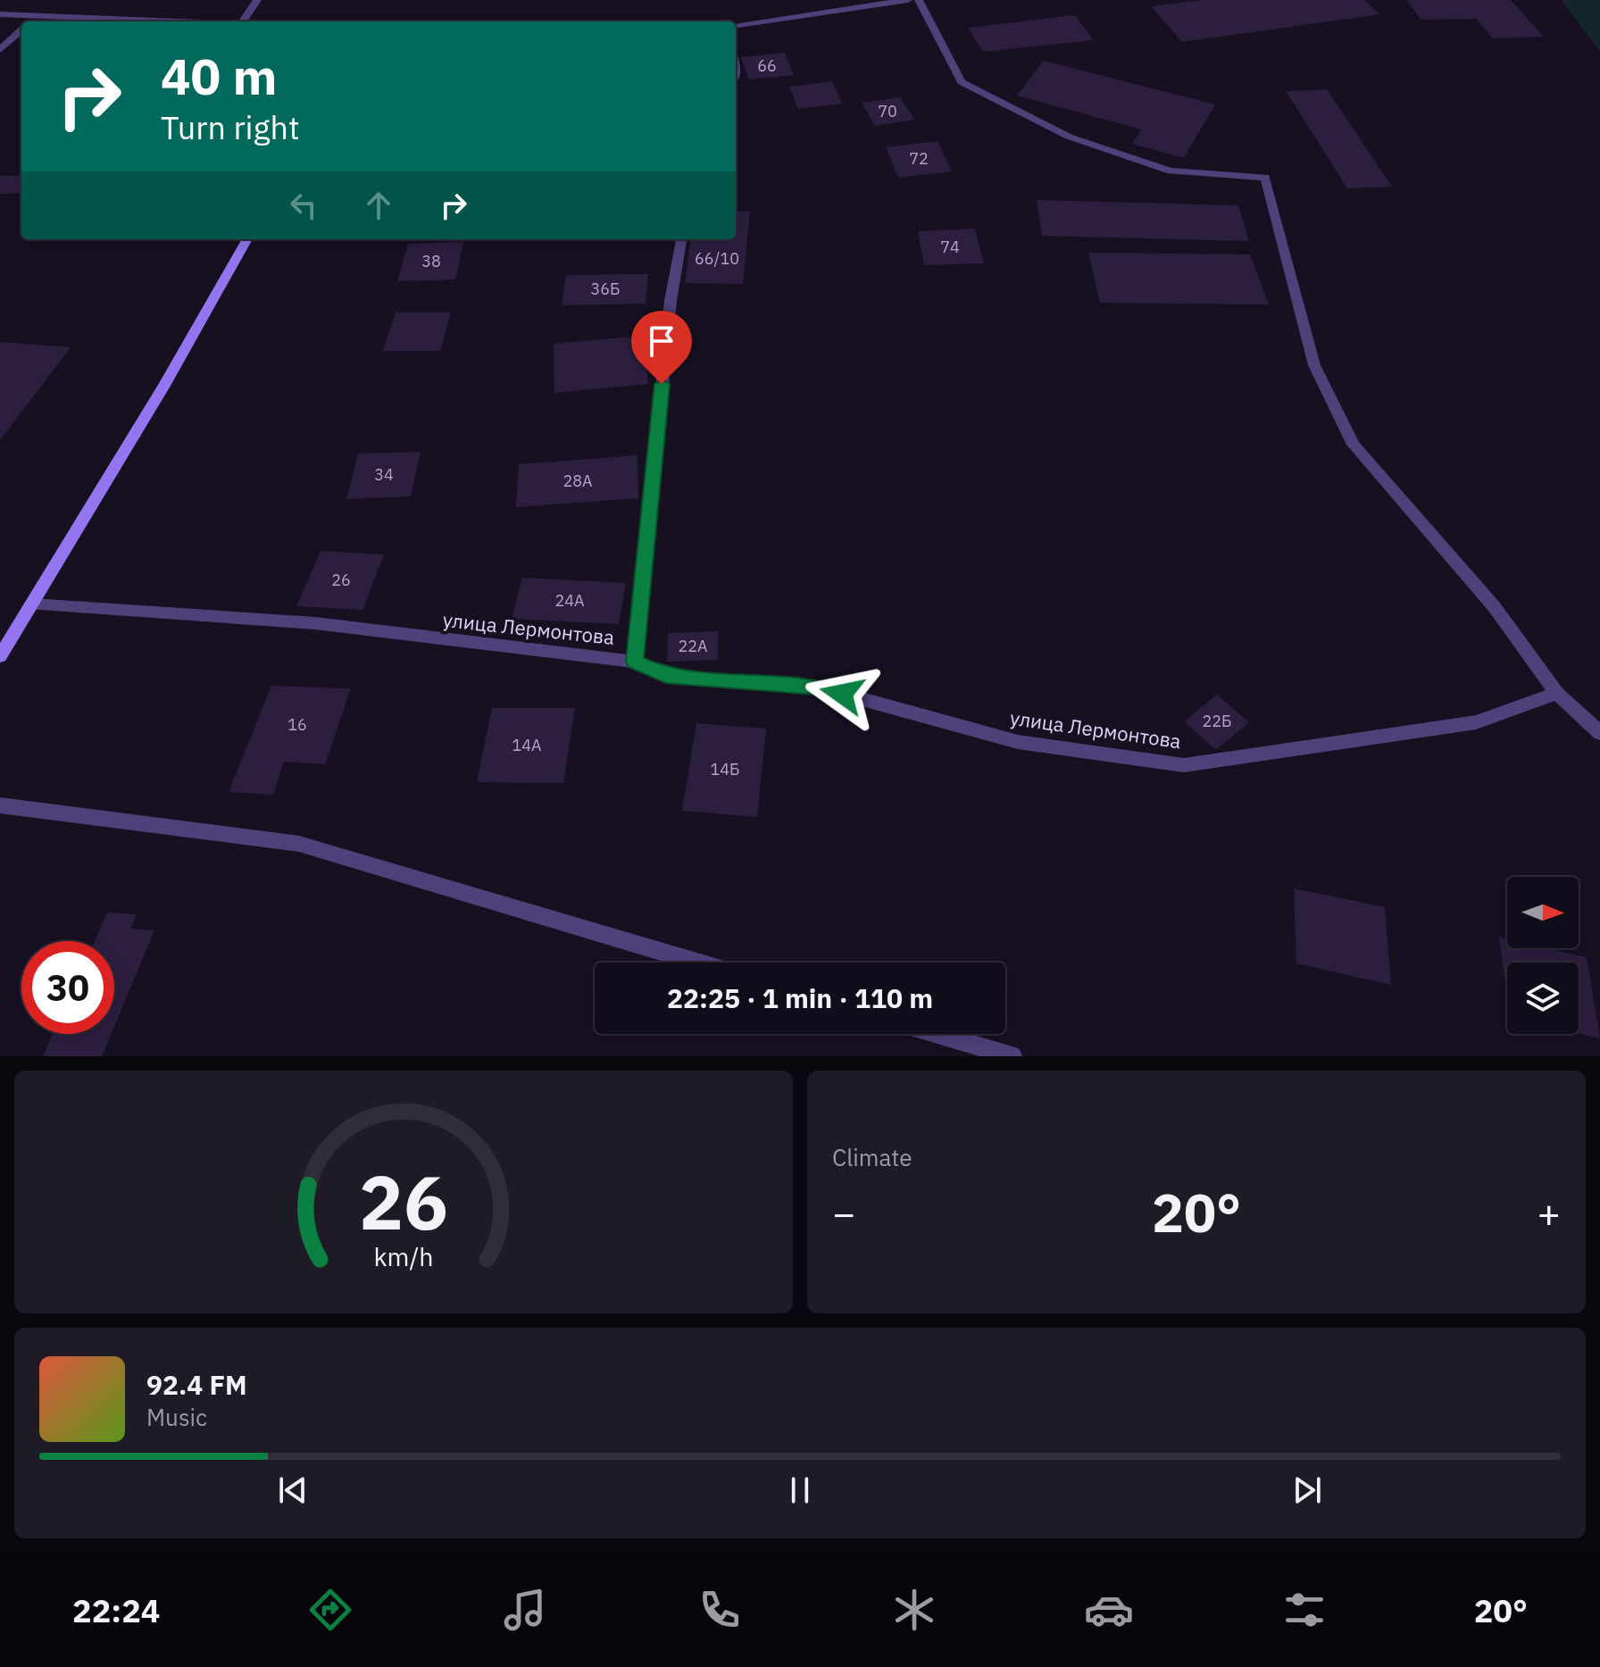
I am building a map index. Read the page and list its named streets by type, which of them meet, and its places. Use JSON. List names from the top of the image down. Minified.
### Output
{"streets":{"street":["улица Лермонтова"]},"house_numbers":["66","70","72","74","66/10","38","36Б","34","28А","26","24А","22А","22Б","16","14А","14Б"],"north":"right","page":{"turn":["40 m","Turn right"],"limit":"30","trip":"22:25 · 1 min · 110 m","tile":"Climate","heat":["−","20°","+"],"song":["92.4 FM","Music"],"tabs":["22:24","20°"],"gauge":["26","km/h"]}}
